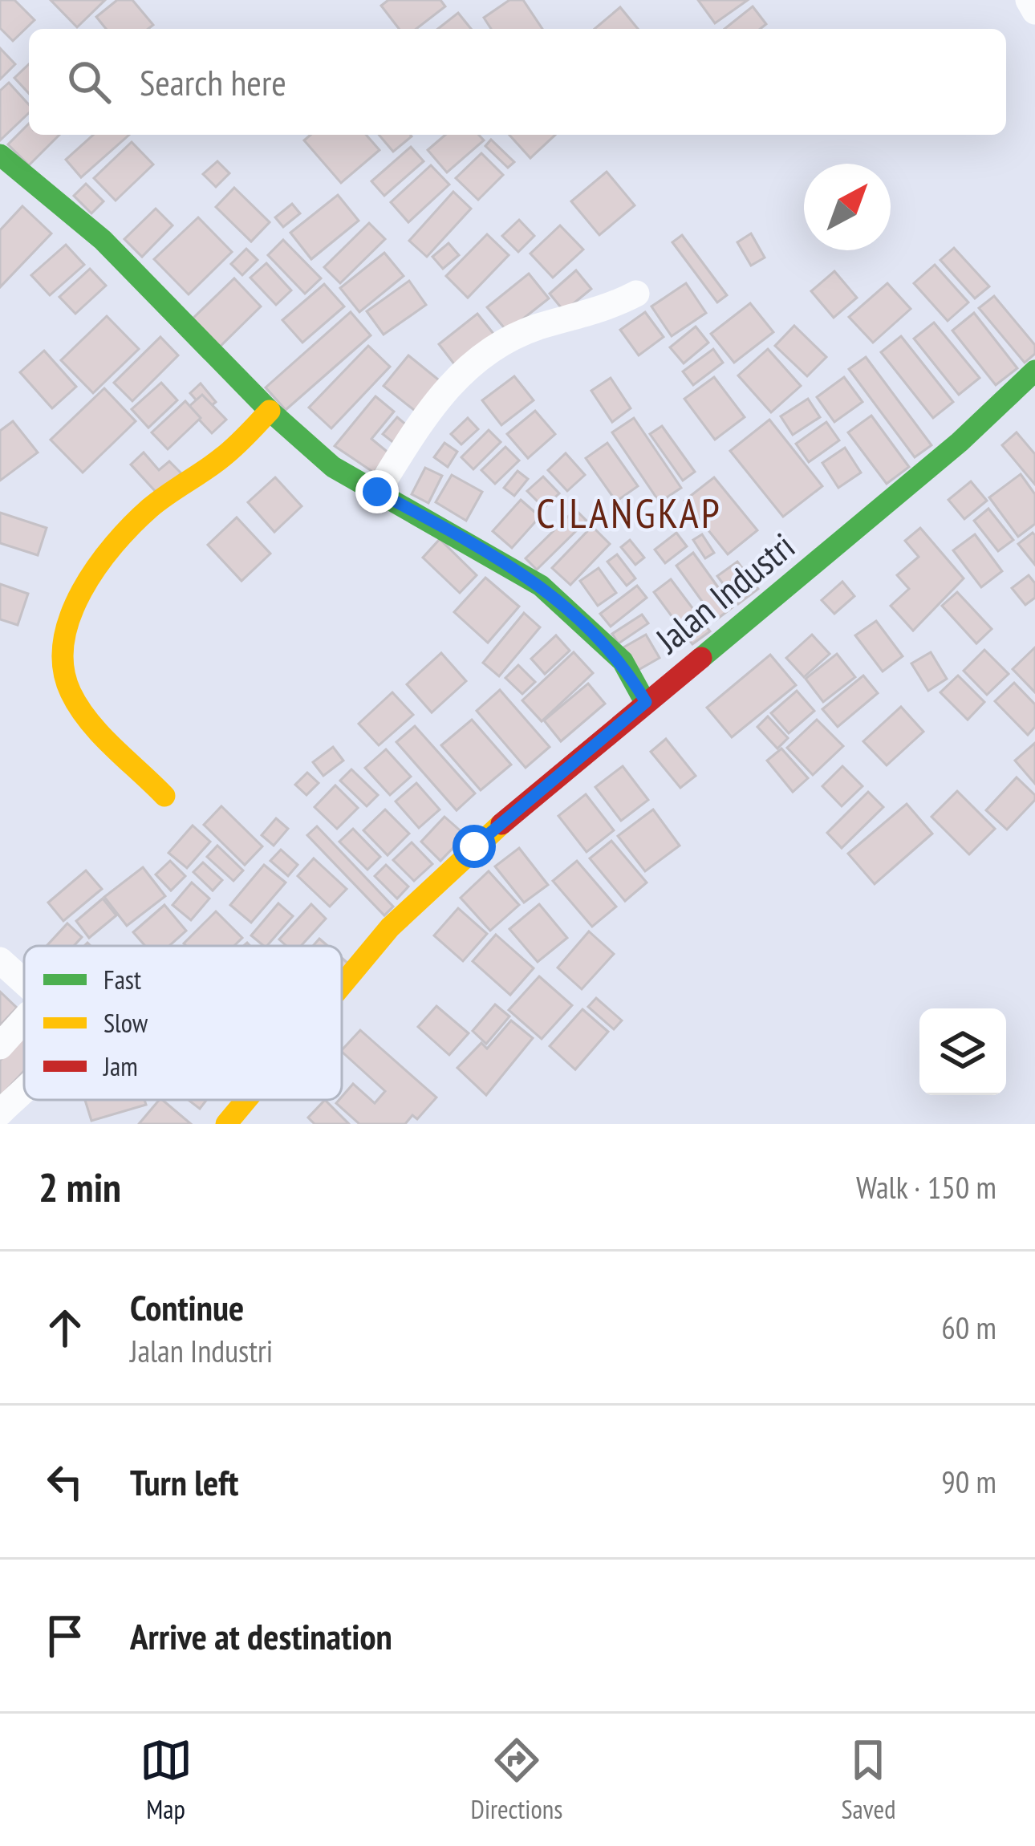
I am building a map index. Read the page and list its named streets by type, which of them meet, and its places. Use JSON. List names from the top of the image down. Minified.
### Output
{"streets":{"street":["Jalan Industri"]},"districts":["CILANGKAP"],"legend":["Fast","Slow","Jam"],"north":"top right","page":{"search":"Search here","heading":["2 min","Walk · 150 m"],"list":[["Continue","Jalan Industri","60 m"],["Turn left","90 m"],"Arrive at destination"],"nav":["Map","Directions","Saved"]}}
